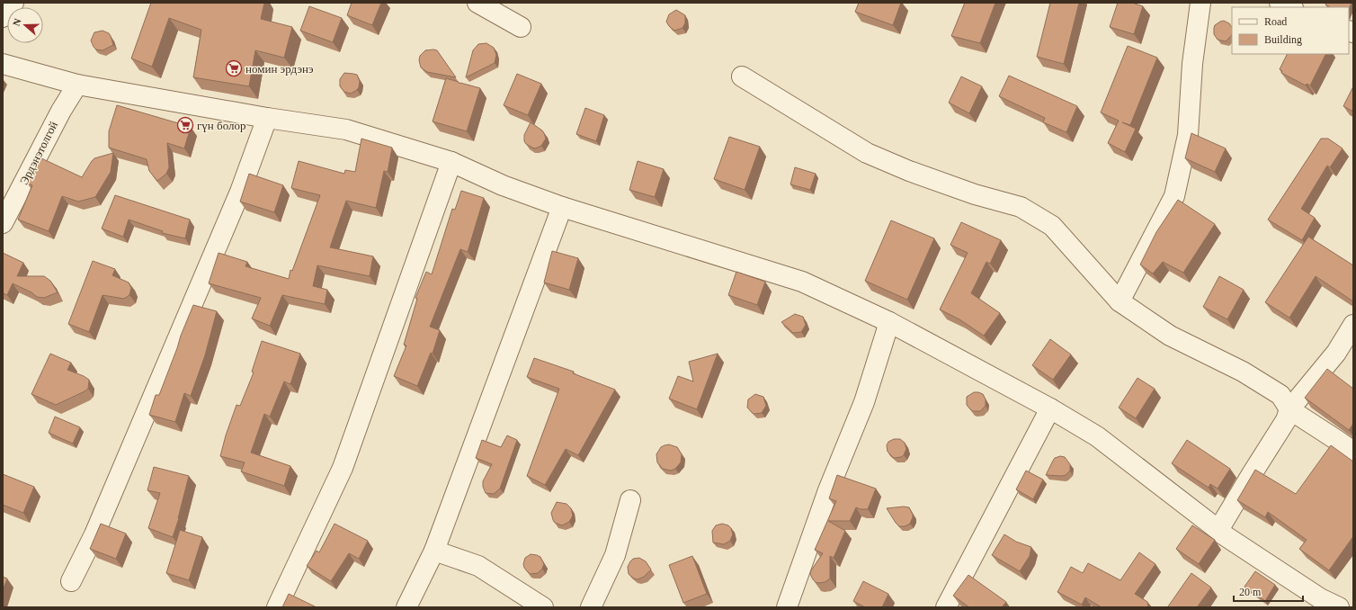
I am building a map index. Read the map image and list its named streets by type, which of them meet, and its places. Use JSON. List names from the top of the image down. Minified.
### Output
{"streets":{"street":["Эрдэнэтолгой"]},"places":{"supermarket":["номин эрдэнэ","гүн болор"]},"legend":["Road","Building"],"scale_bar":"20 m","north":"left"}
